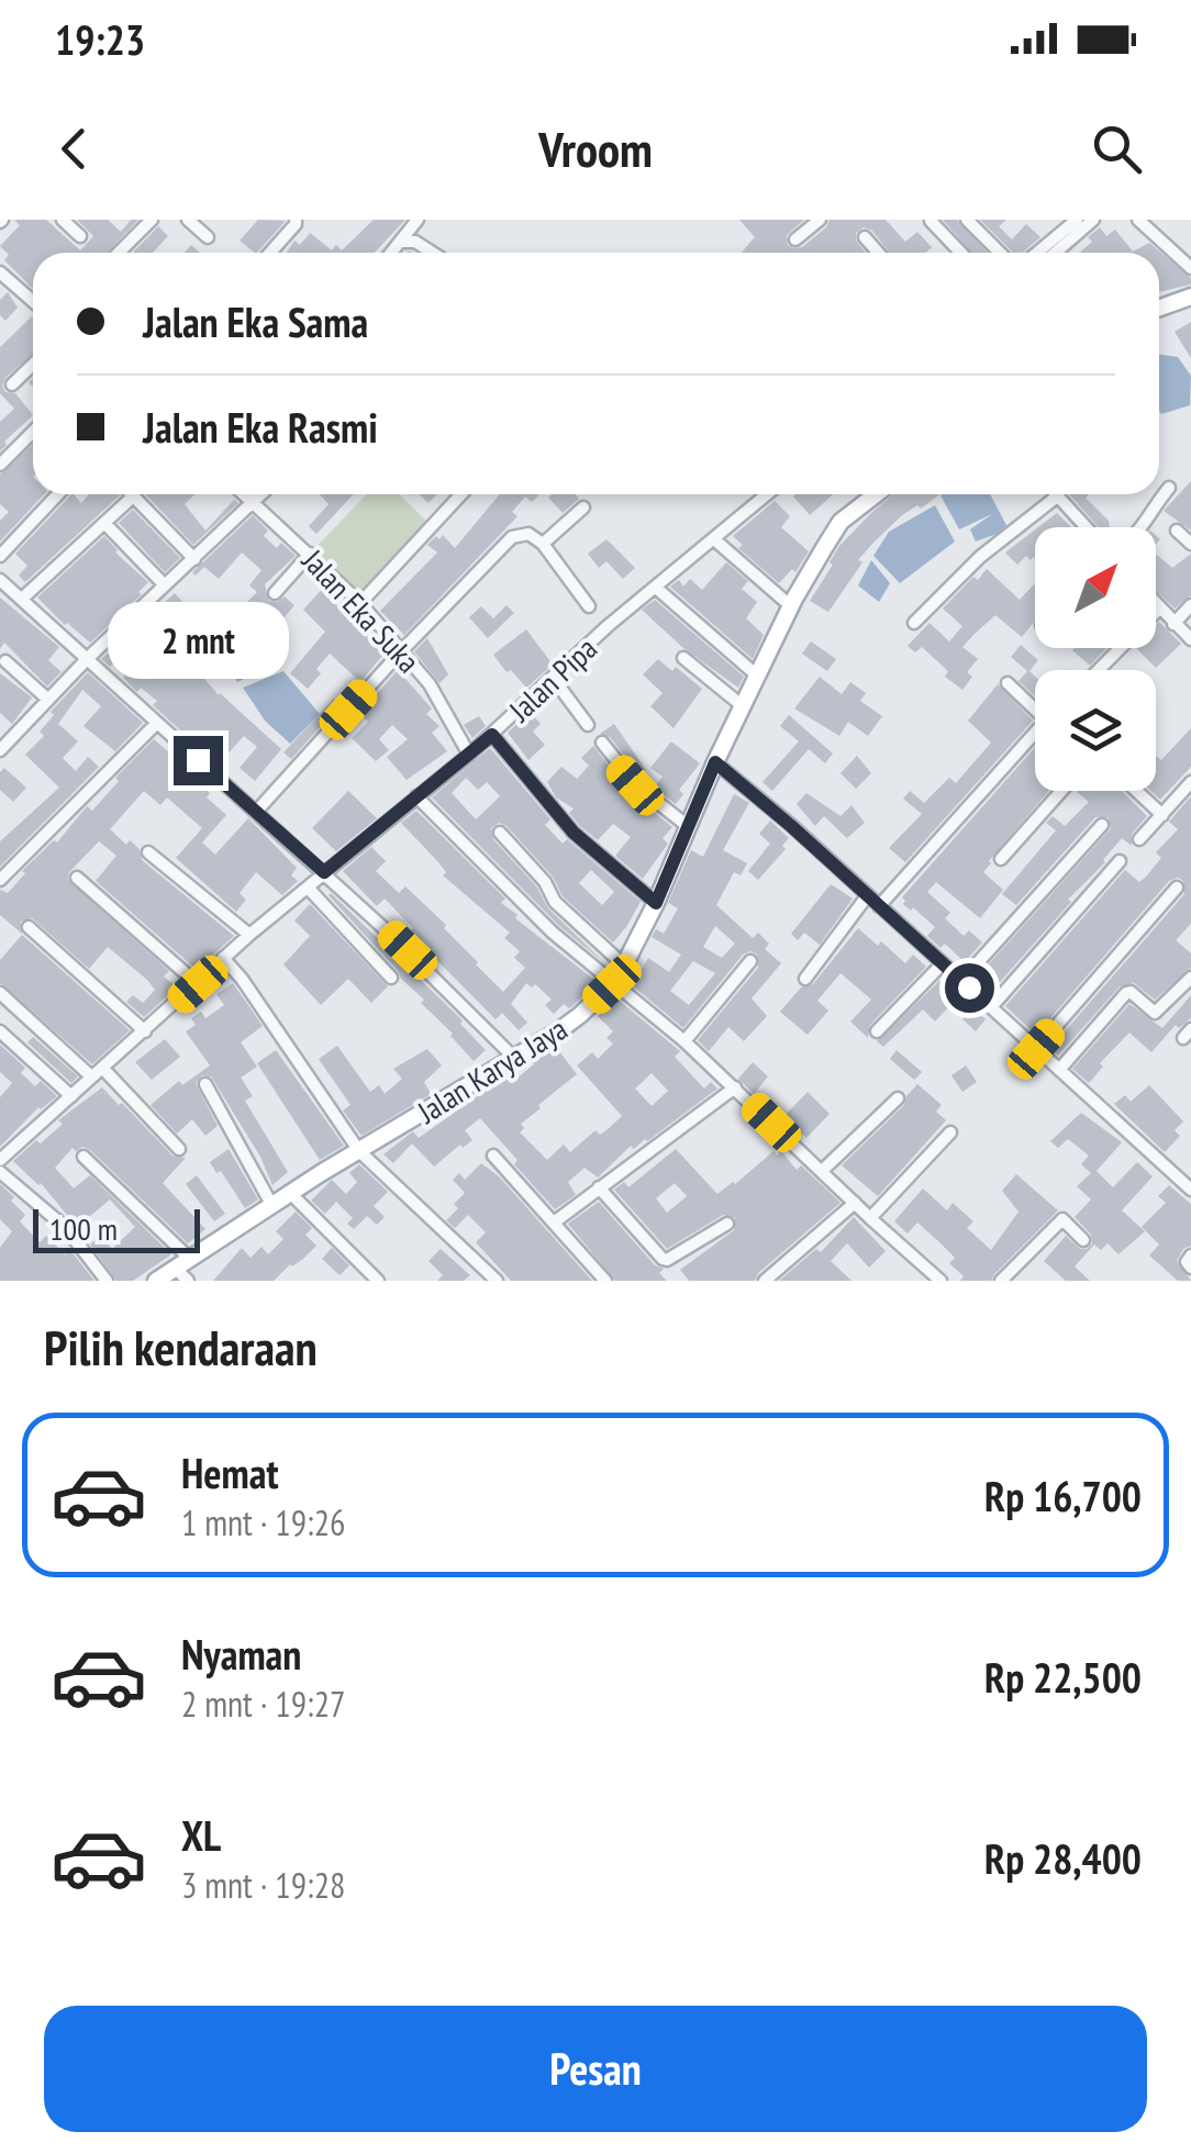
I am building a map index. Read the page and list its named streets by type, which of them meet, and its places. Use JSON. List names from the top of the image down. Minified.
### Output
{"streets":{"main road":["Jalan Karya Jaya"],"street":["Jalan Eka Suka","Jalan Pipa"]},"crossings":[["Jalan Eka Suka","Jalan Pipa"]],"scale_bar":"100 m","north":"top right","page":{"status":"19:23","header":"Vroom","banner":["Jalan Eka Sama","Jalan Eka Rasmi"],"bubble":"2 mnt","scale":"100 m","heading":"Pilih kendaraan","list":[{"name":"Hemat","note":"1 mnt · 19:26","value":"Rp 16,700"},{"name":"Nyaman","note":"2 mnt · 19:27","value":"Rp 22,500"},{"name":"XL","note":"3 mnt · 19:28","value":"Rp 28,400"}],"buttons":"Pesan"}}
